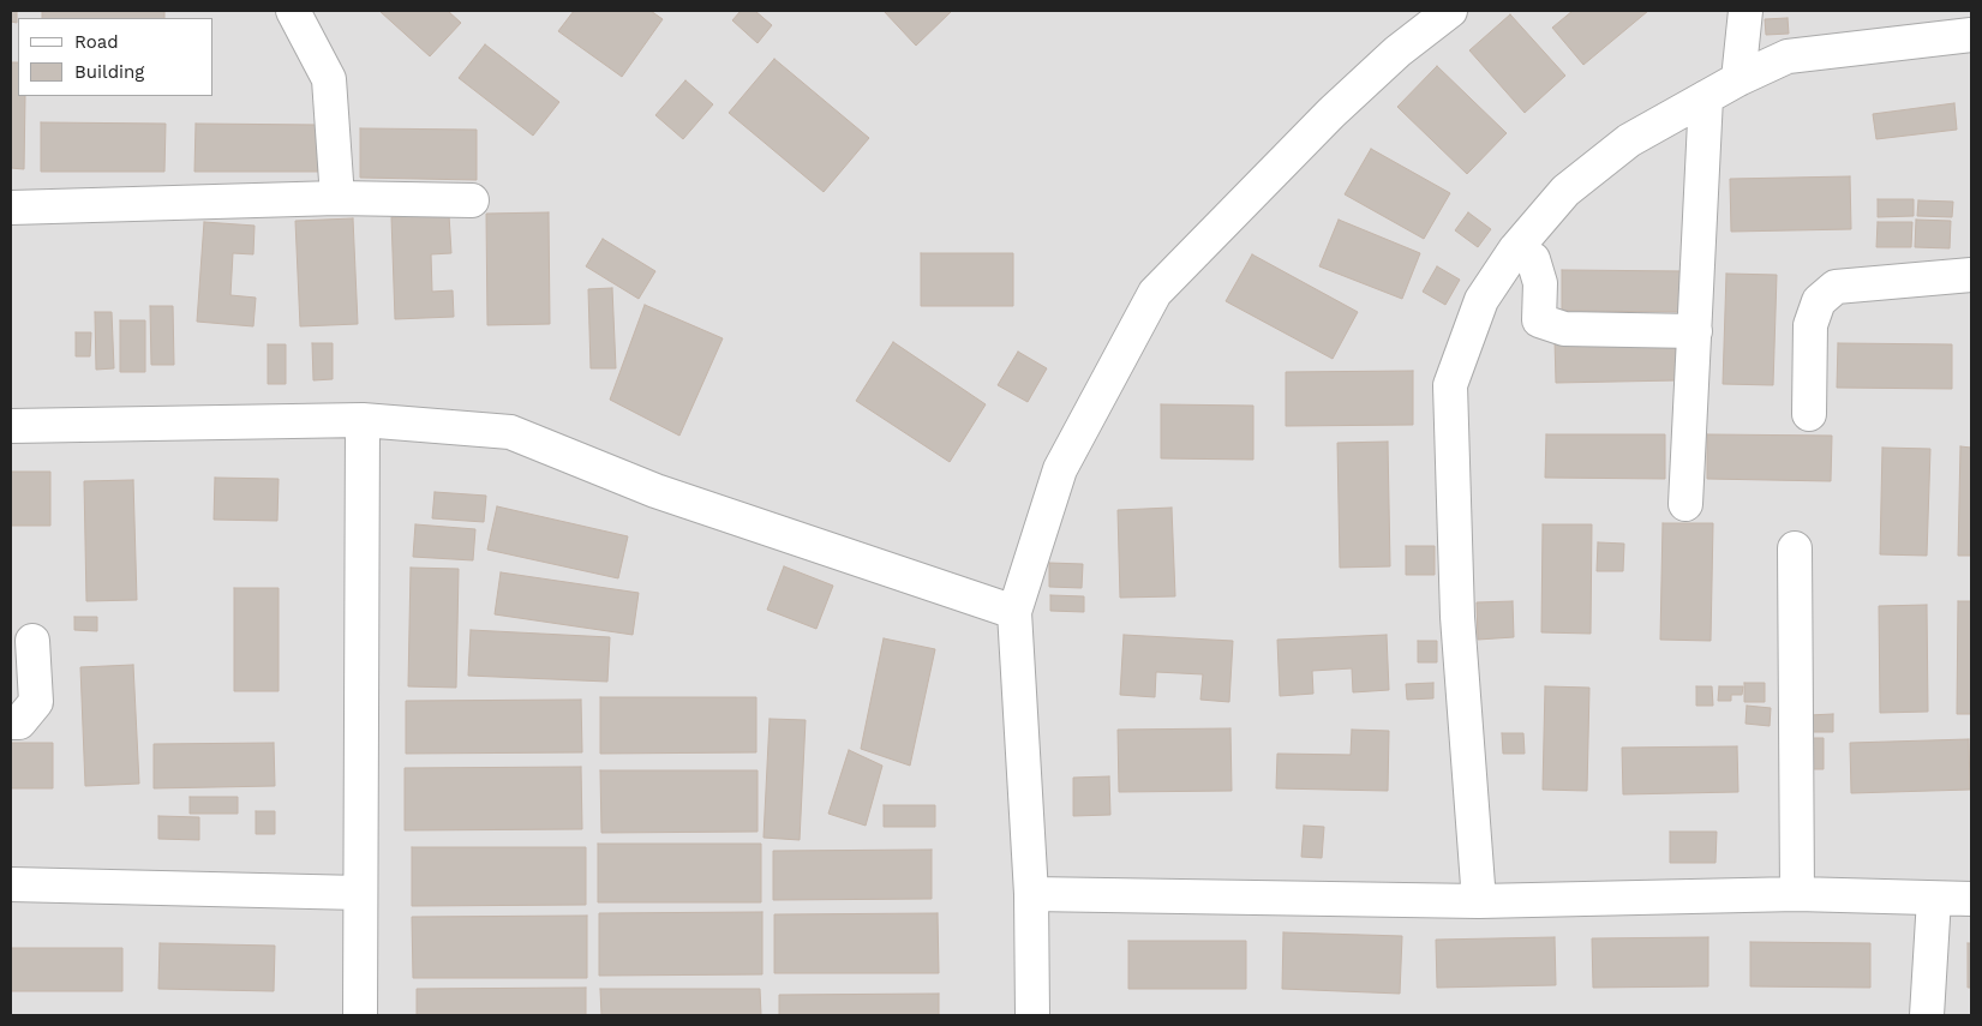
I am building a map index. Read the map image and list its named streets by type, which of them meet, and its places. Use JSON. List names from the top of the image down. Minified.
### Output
{"legend":["Road","Building"]}
